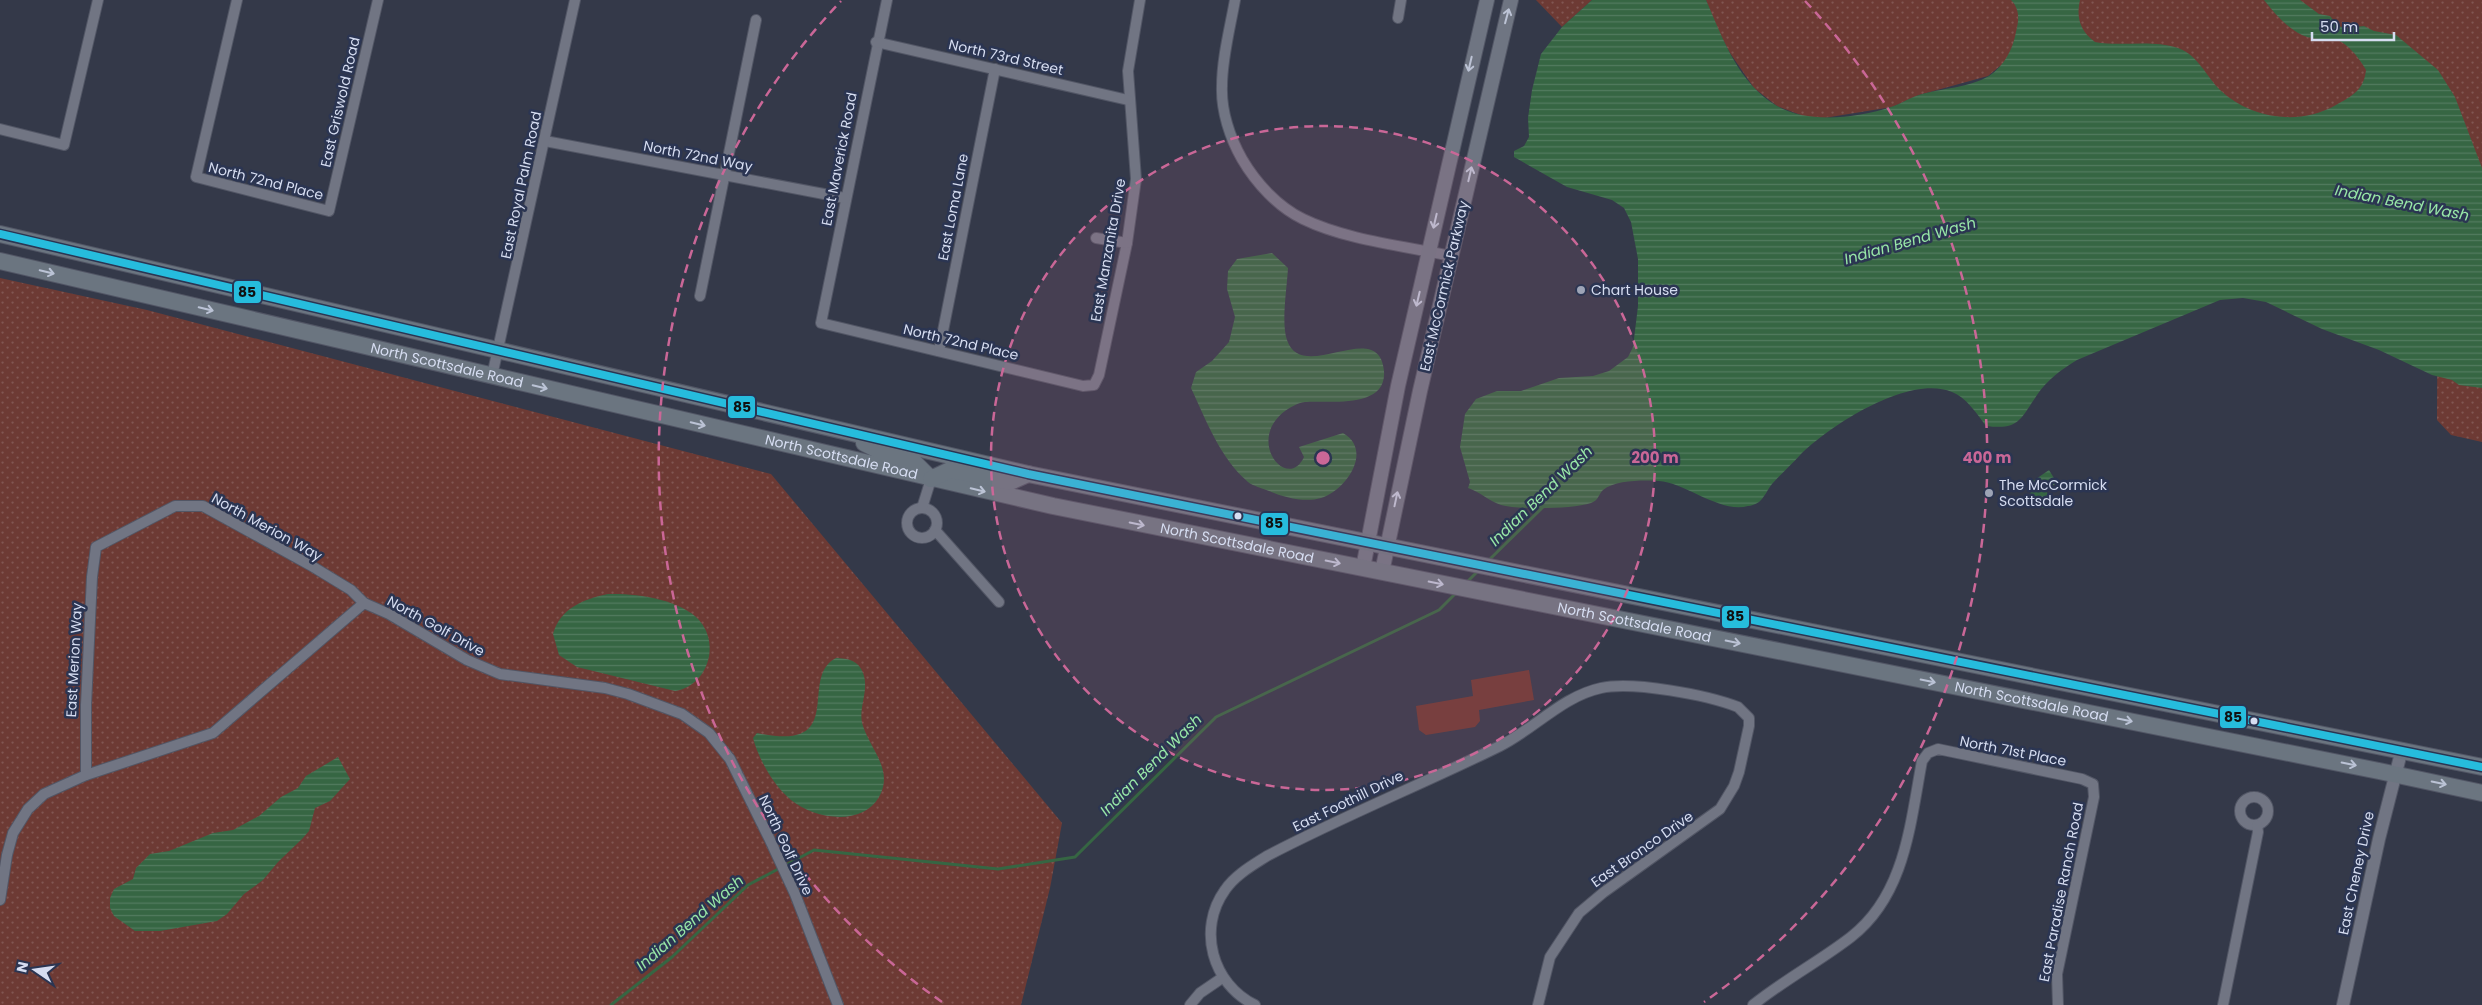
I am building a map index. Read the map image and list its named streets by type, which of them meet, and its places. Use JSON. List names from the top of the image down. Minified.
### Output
{"streets":{"main road":["East McCormick Parkway","North Scottsdale Road"],"street":["North 73rd Street","East Griswold Road","North 72nd Way","East Maverick Road","North 72nd Place","East Royal Palm Road","East Loma Lane","East Manzanita Drive","North Merion Way","North Golf Drive","East Merion Way","North 71st Place","East Foothill Drive","East Bronco Drive","East Cheney Drive","East Paradise Ranch Road"]},"crossings":[["North 73rd Street","East Maverick Road"],["North 73rd Street","East Loma Lane"],["North 73rd Street","East Manzanita Drive"],["East Griswold Road","North 72nd Place"],["North 72nd Way","East Maverick Road"],["North 72nd Way","East Royal Palm Road"],["East Maverick Road","North 72nd Place"],["North 72nd Place","East Loma Lane"],["North 72nd Place","East Manzanita Drive"],["East Royal Palm Road","North Scottsdale Road"],["East McCormick Parkway","North Scottsdale Road"],["North Scottsdale Road","East Cheney Drive"],["North Merion Way","North Golf Drive"],["North Merion Way","East Merion Way"],["North Golf Drive","East Merion Way"],["North 71st Place","East Paradise Ranch Road"],["East Foothill Drive","East Bronco Drive"]],"water":["Indian Bend Wash"],"places":["Chart House","The McCormick Scottsdale"],"lines":["transit line 85"],"scale_bar":"50 m","north":"left","rings":["200 m","400 m"]}
